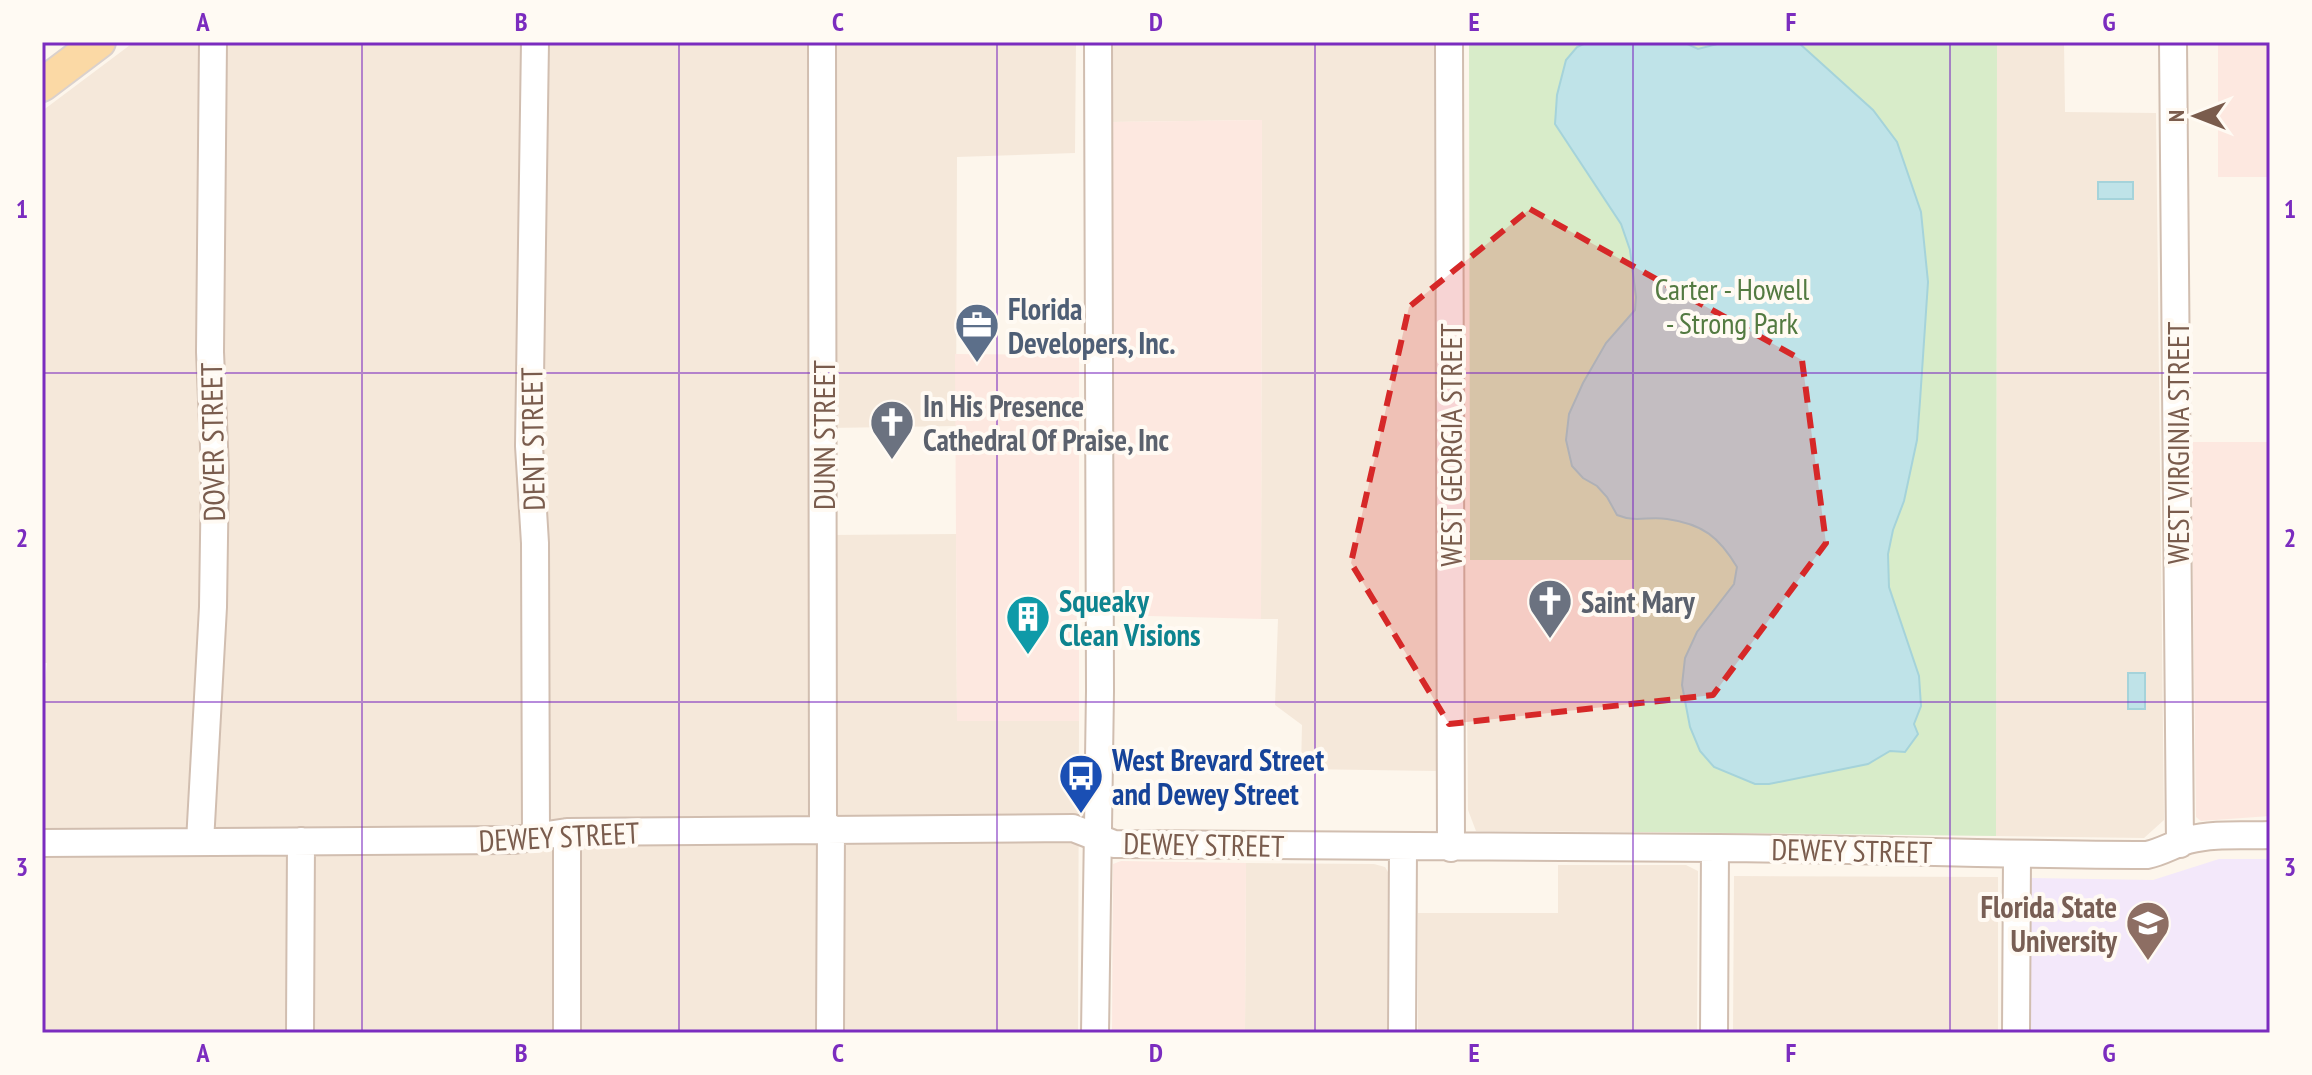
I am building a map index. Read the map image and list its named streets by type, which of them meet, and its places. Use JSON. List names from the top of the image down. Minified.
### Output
{"streets":{"street":["DUNN STREET","DENT STREET","DOVER STREET","WEST VIRGINIA STREET","WEST GEORGIA STREET","DEWEY STREET"]},"crossings":[["DUNN STREET","DEWEY STREET"],["DENT STREET","DEWEY STREET"],["DOVER STREET","DEWEY STREET"],["WEST VIRGINIA STREET","DEWEY STREET"],["WEST GEORGIA STREET","DEWEY STREET"]],"parks":["Carter - Howell - Strong Park"],"places":{"office":["Florida Developers, Inc."],"church":["In His Presence Cathedral Of Praise, Inc","Saint Mary"],"building":["Squeaky Clean Visions"],"bus stop":["West Brevard Street and Dewey Street"],"school or university":["Florida State University"]},"north":"left","grid":{"columns":["A","B","C","D","E","F","G"],"rows":["1","2","3"]}}
